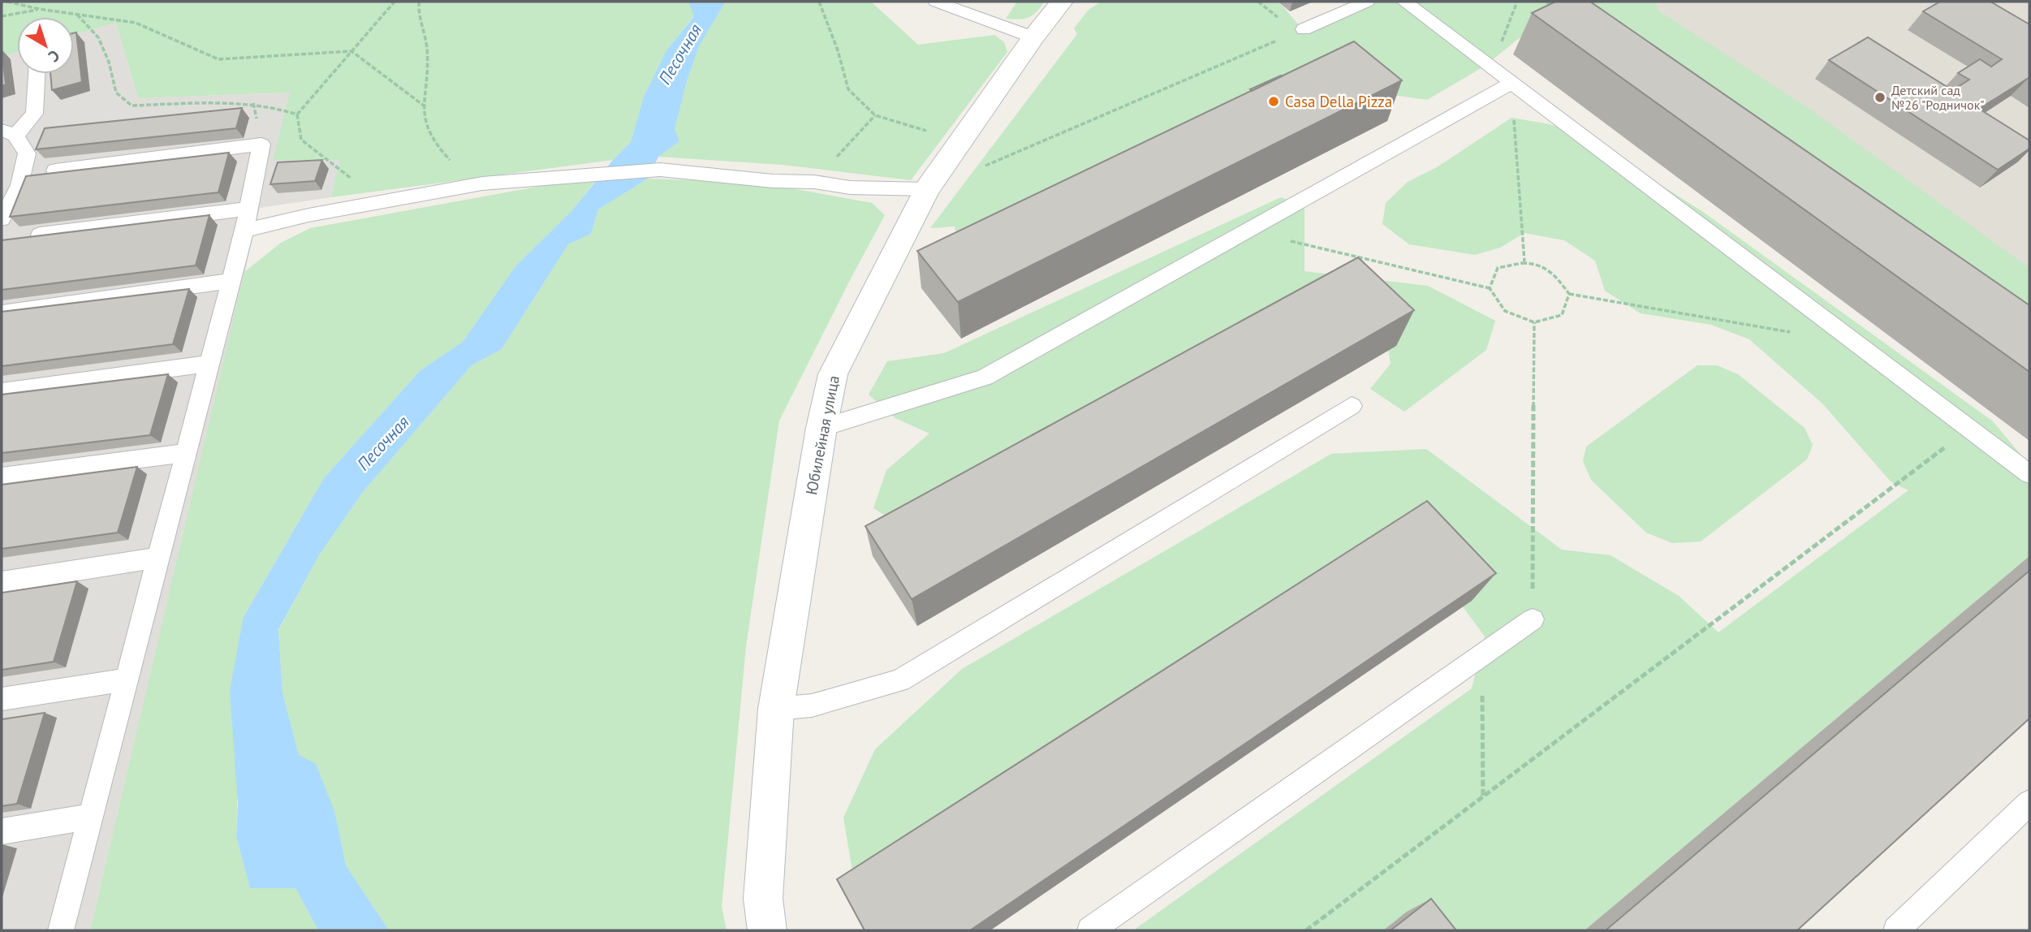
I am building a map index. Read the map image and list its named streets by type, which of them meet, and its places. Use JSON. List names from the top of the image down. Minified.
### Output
{"streets":{"street":["Юбилейная улица"]},"water":["Песочная"],"places":["Детский сад №26 \"Родничок\"","Casa Della Pizza"],"north":"bottom right"}
